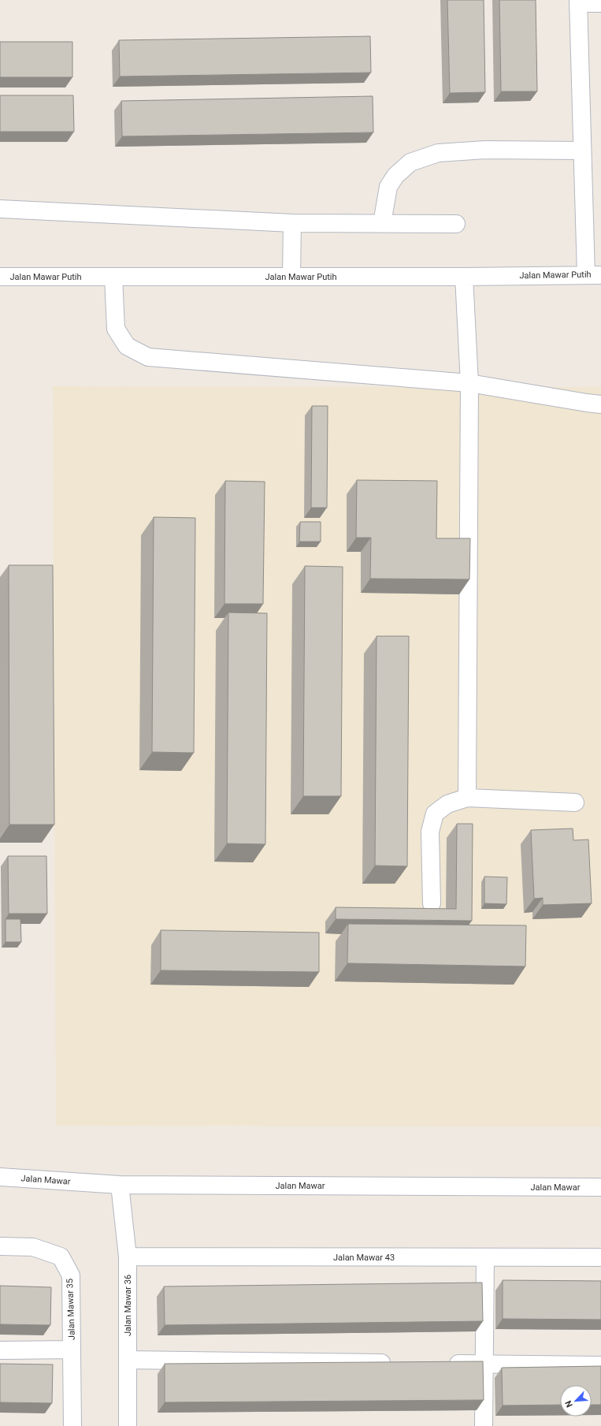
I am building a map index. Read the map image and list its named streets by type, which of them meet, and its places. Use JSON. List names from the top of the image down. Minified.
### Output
{"streets":{"street":["Jalan Mawar Putih","Jalan Mawar","Jalan Mawar 43","Jalan Mawar 36","Jalan Mawar 35"]},"crossings":[["Jalan Mawar","Jalan Mawar 36"],["Jalan Mawar 43","Jalan Mawar 36"]],"north":"bottom left"}
